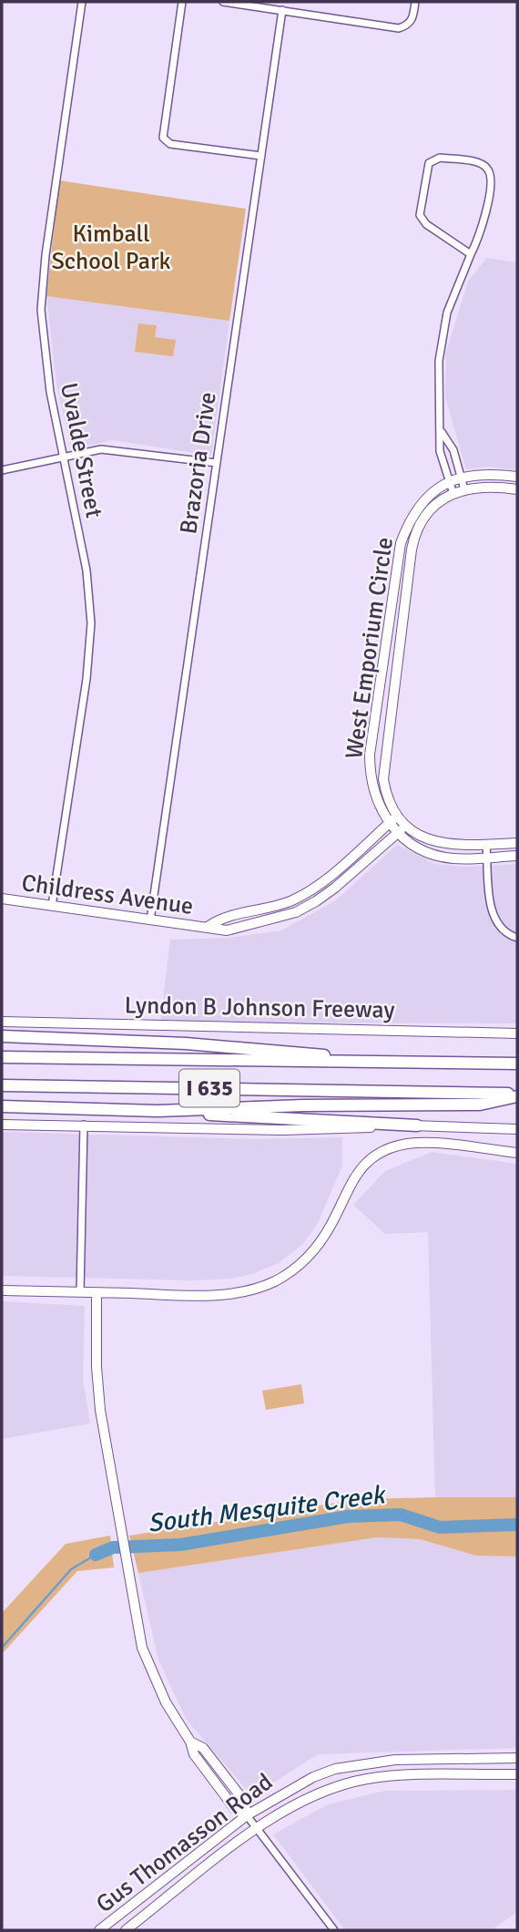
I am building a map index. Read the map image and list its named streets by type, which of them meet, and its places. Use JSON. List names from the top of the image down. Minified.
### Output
{"streets":{"highway":["I 635"],"street":["Uvalde Street","Brazoria Drive","West Emporium Circle","Childress Avenue","Lyndon B Johnson Freeway","Gus Thomasson Road"]},"crossings":[["Uvalde Street","Childress Avenue"],["Brazoria Drive","Childress Avenue"],["West Emporium Circle","Childress Avenue"]],"water":["South Mesquite Creek"],"parks":["Kimball School Park"]}
